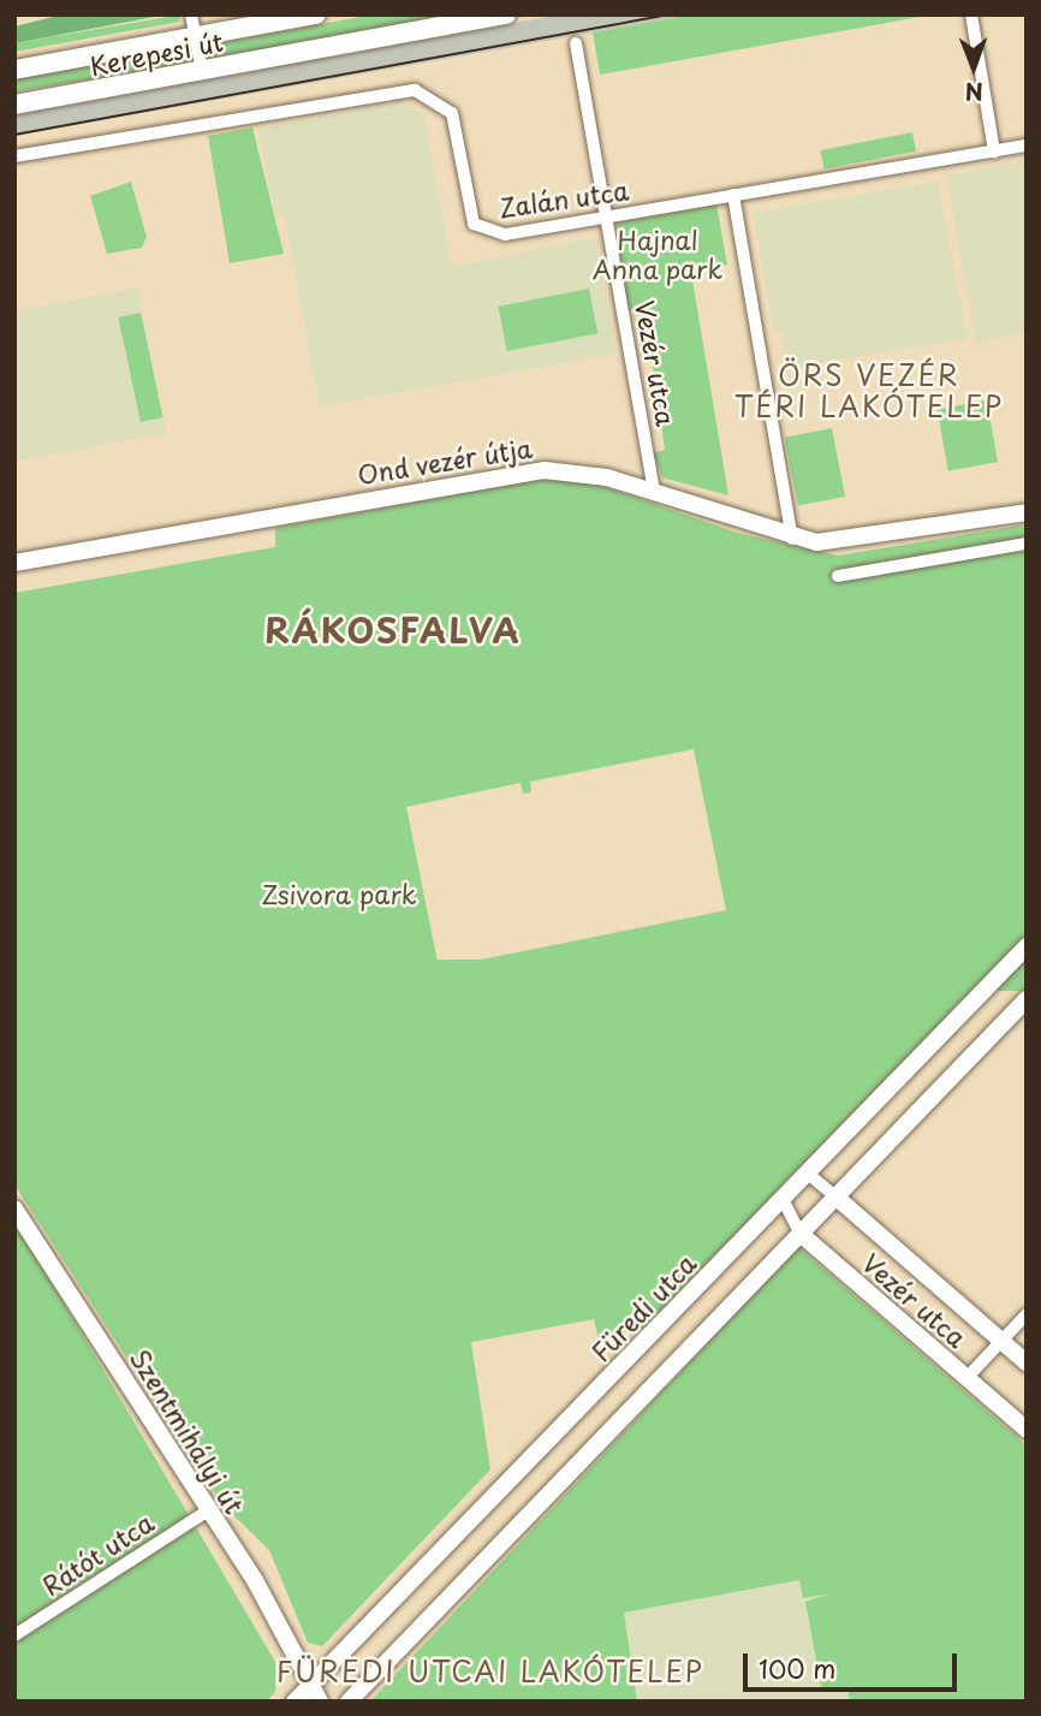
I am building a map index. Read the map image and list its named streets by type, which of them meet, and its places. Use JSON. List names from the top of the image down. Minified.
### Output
{"streets":{"main road":["Kerepesi út"],"street":["Zalán utca","Vezér utca","Ond vezér útja","Füredi utca","Szentmihályi út","Rátót utca"]},"crossings":[["Zalán utca","Vezér utca"],["Vezér utca","Ond vezér útja"],["Vezér utca","Füredi utca"],["Füredi utca","Szentmihályi út"],["Szentmihályi út","Rátót utca"]],"districts":["ÖRS VEZÉR TÉRI LAKÓTELEP","RÁKOSFALVA","FÜREDI UTCAI LAKÓTELEP"],"parks":["Hajnal Anna park","Zsivora park"],"scale_bar":"100 m","north":"bottom"}
